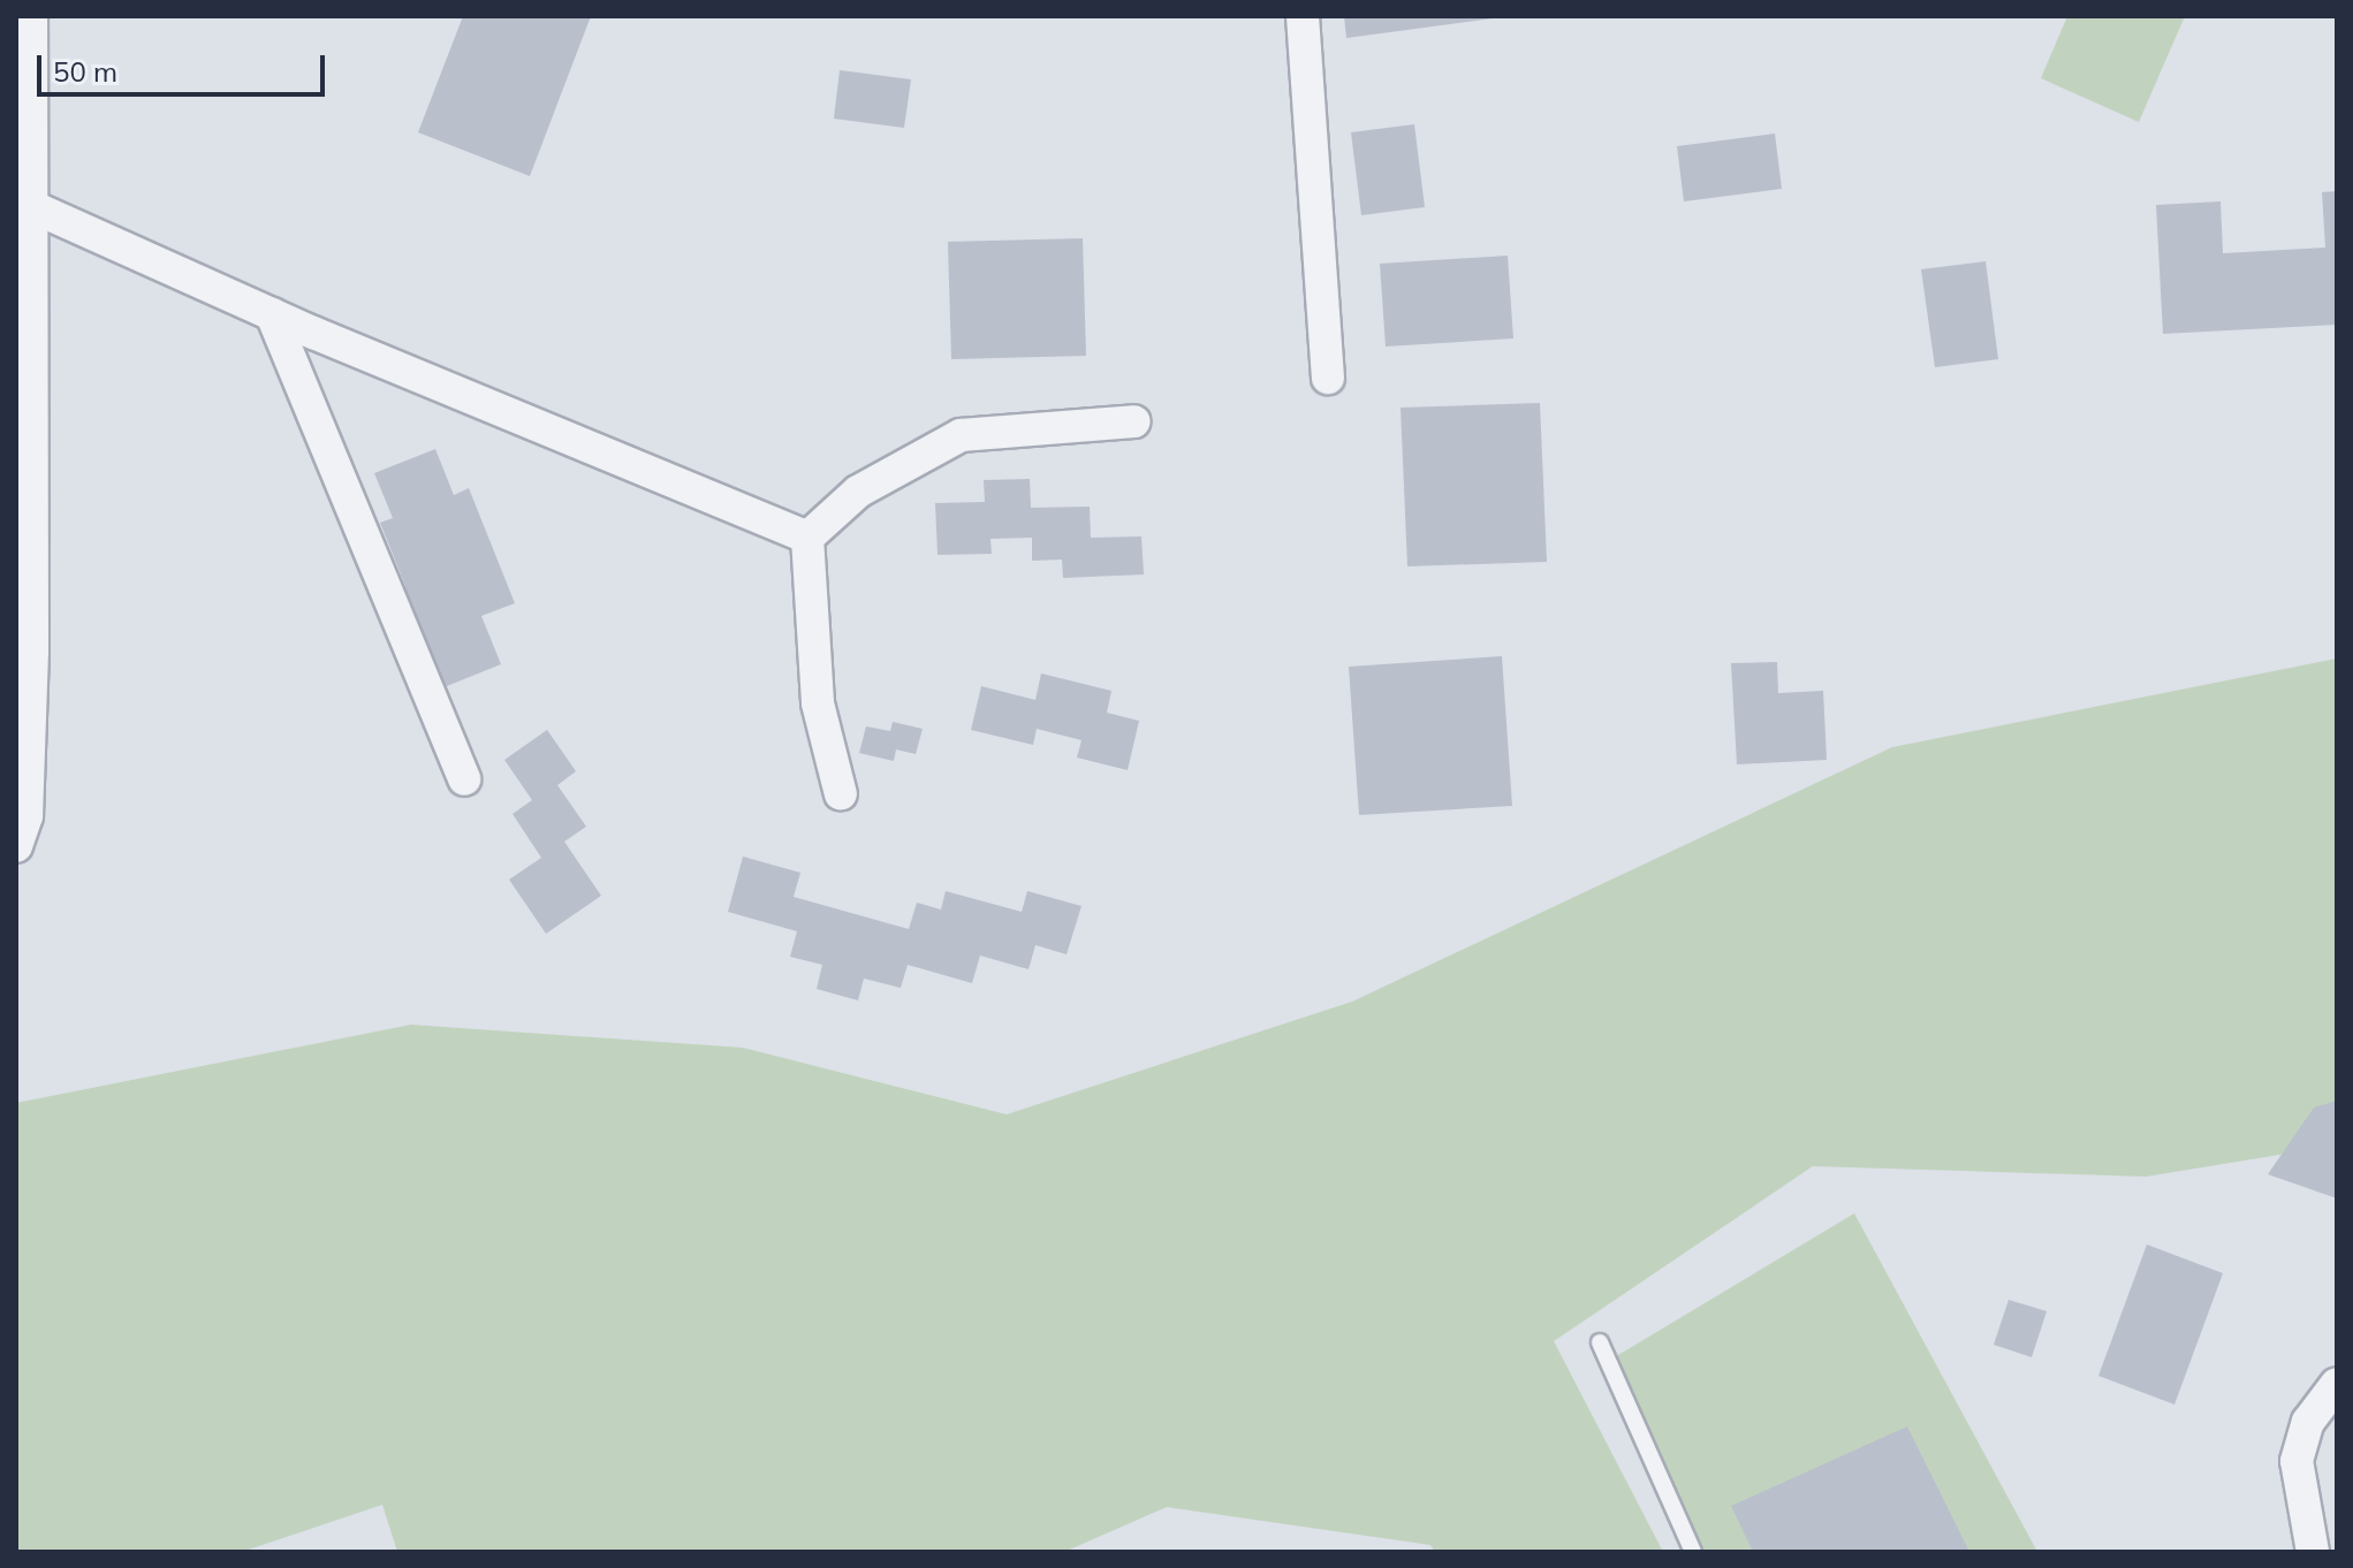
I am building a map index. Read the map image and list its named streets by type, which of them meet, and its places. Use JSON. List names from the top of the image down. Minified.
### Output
{"scale_bar":"50 m"}
